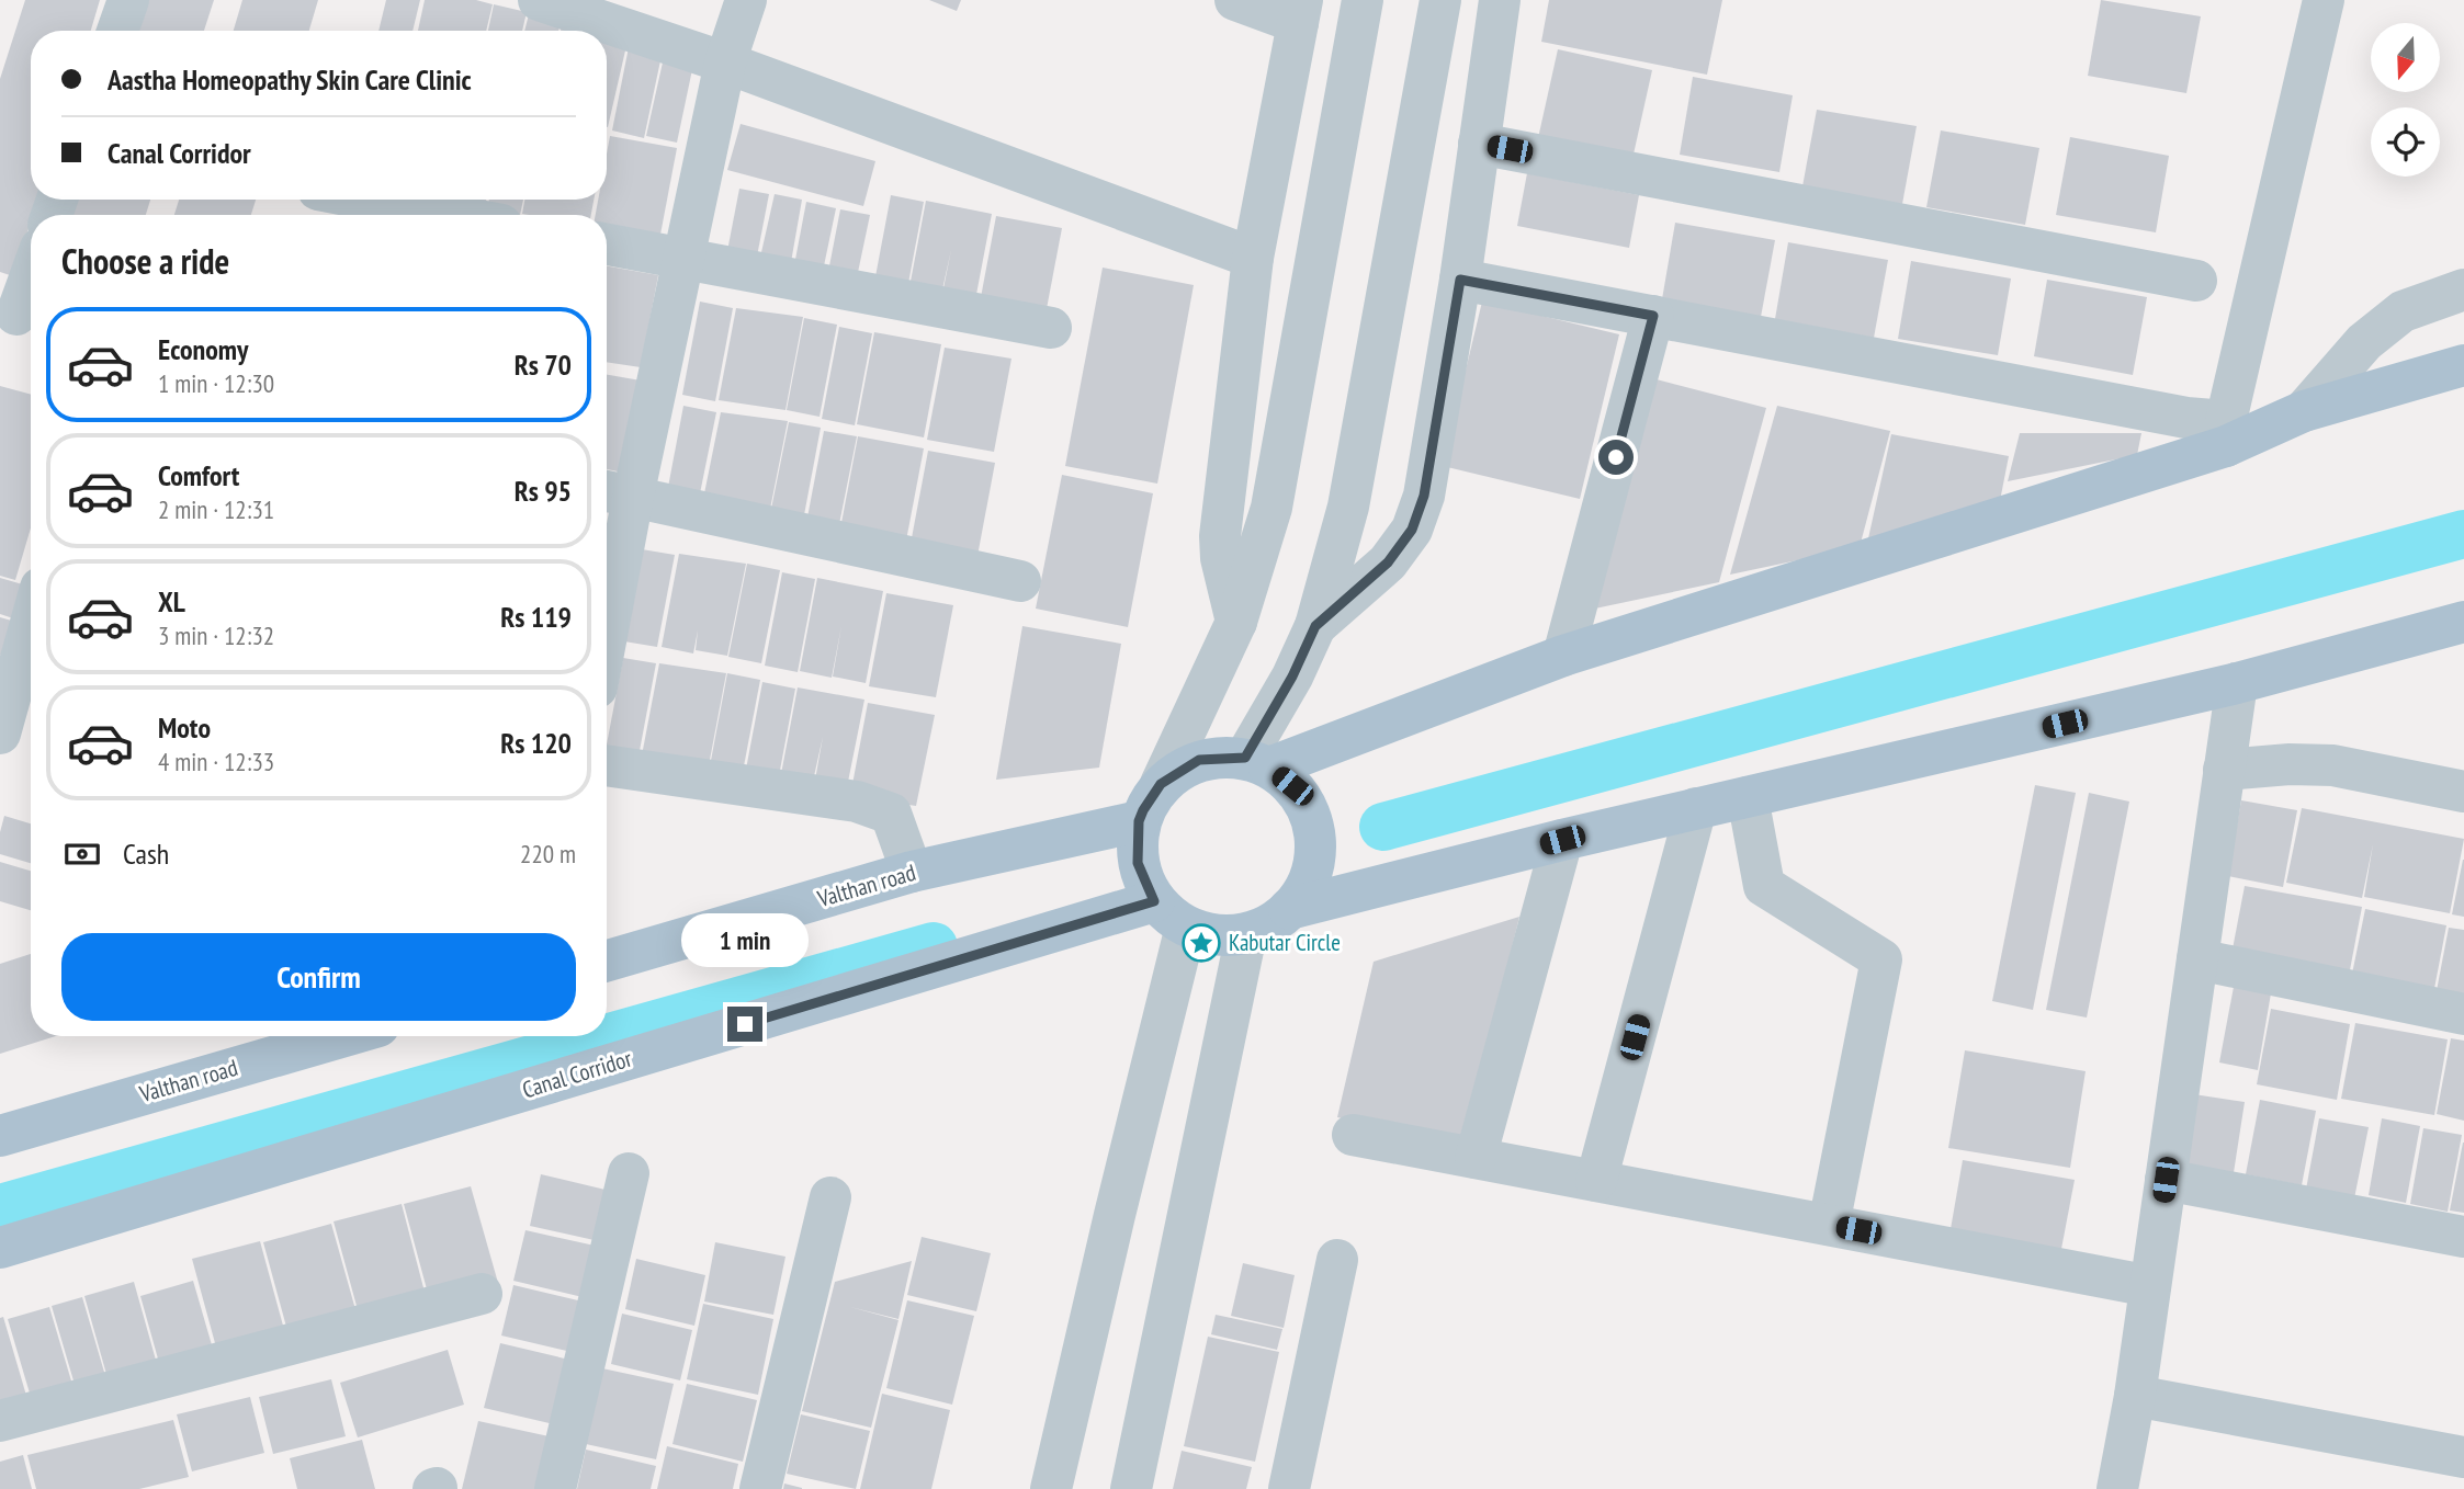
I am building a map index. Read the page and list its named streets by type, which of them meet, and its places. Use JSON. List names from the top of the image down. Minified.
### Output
{"streets":{"main road":["Valthan road","Canal Corridor"]},"crossings":[["Valthan road","Canal Corridor"]],"places":{"place":["Kabutar Circle"]},"north":"bottom","page":{"banner":["Aastha Homeopathy Skin Care Clinic","Canal Corridor"],"heading":"Choose a ride","list":[{"name":"Economy","note":"1 min · 12:30","value":"Rs 70"},{"name":"Comfort","note":"2 min · 12:31","value":"Rs 95"},{"name":"XL","note":"3 min · 12:32","value":"Rs 119"},{"name":"Moto","note":"4 min · 12:33","value":"Rs 120"}],"pay":["Cash","220 m"],"bubble":"1 min","buttons":"Confirm"}}
